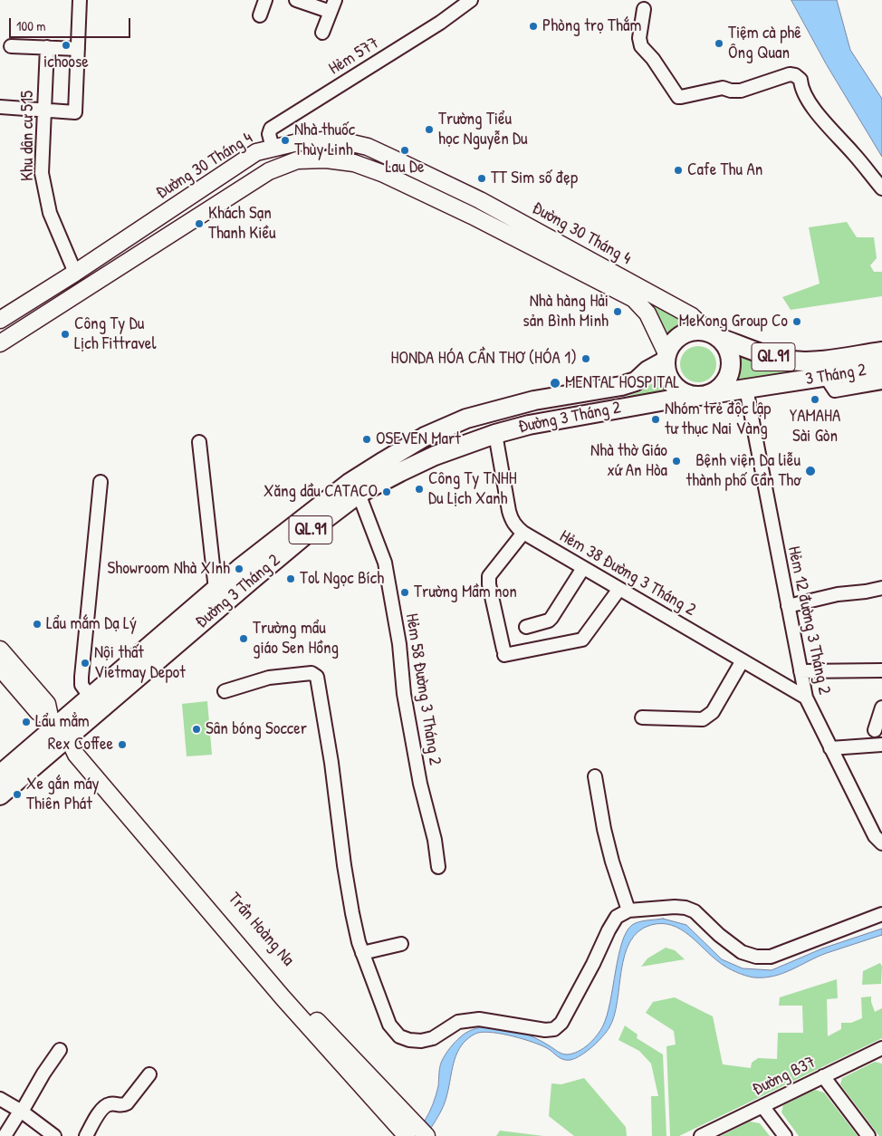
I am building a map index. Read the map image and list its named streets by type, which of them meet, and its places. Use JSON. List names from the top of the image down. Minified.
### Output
{"streets":{"highway":["QL.91","3 Tháng 2","Đường 3 Tháng 2"],"main road":["Đường 30 Tháng 4","Trần Hoàng Na"],"street":["Hẻm 577","Khu dân cư 515","Hẻm 38 Đường 3 Tháng 2","Hẻm 12 đường 3 Tháng 2","Hẻm 58 Đường 3 Tháng 2","Đường B37"]},"crossings":[["Hẻm 577","Đường 30 Tháng 4"],["Khu dân cư 515","Đường 30 Tháng 4"],["Đường 30 Tháng 4","QL.91"],["Đường 30 Tháng 4","3 Tháng 2"],["Đường 30 Tháng 4","Đường 3 Tháng 2"],["QL.91","3 Tháng 2"],["QL.91","Đường 3 Tháng 2"],["3 Tháng 2","Đường 3 Tháng 2"],["3 Tháng 2","Hẻm 12 đường 3 Tháng 2"],["Đường 3 Tháng 2","Hẻm 38 Đường 3 Tháng 2"],["Đường 3 Tháng 2","Hẻm 58 Đường 3 Tháng 2"],["Đường 3 Tháng 2","Trần Hoàng Na"],["Hẻm 38 Đường 3 Tháng 2","Hẻm 12 đường 3 Tháng 2"]],"places":["Phòng trọ Thắm","Tiệm cà phê Ông Quan","ichoose","Trường Tiểu học Nguyễn Du","Nhà thuốc Thùy Linh","Lau De","Cafe Thu An","TT Sim số đẹp","Khách Sạn Thanh Kiều","Nhà hàng Hải sản Bình Minh","MeKong Group Co","Công Ty Du Lịch Fittravel","HONDA HÓA CẦN THƠ (HÓA 1)","MENTAL HOSPITAL","YAMAHA Sài Gòn","Nhóm trẻ độc lập tư thục Nai Vàng","OSEVEN Mart","Nhà thờ Giáo xứ An Hòa","Bệnh viện Da liễu thành phố Cần Thơ","Công Ty TNHH Du Lịch Xanh","Xăng dầu CATACO","Showroom Nhà XInh","Tol Ngọc Bích","Trường Mầm non","Lẩu mắm Dạ Lý","Trường mẩu giáo Sen Hồng","Nội thất Vietmay Depot","Lẩu mẳm","Sân bóng Soccer","Rex Coffee","Xe gắn máy Thiên Phát"],"scale_bar":"100 m"}
